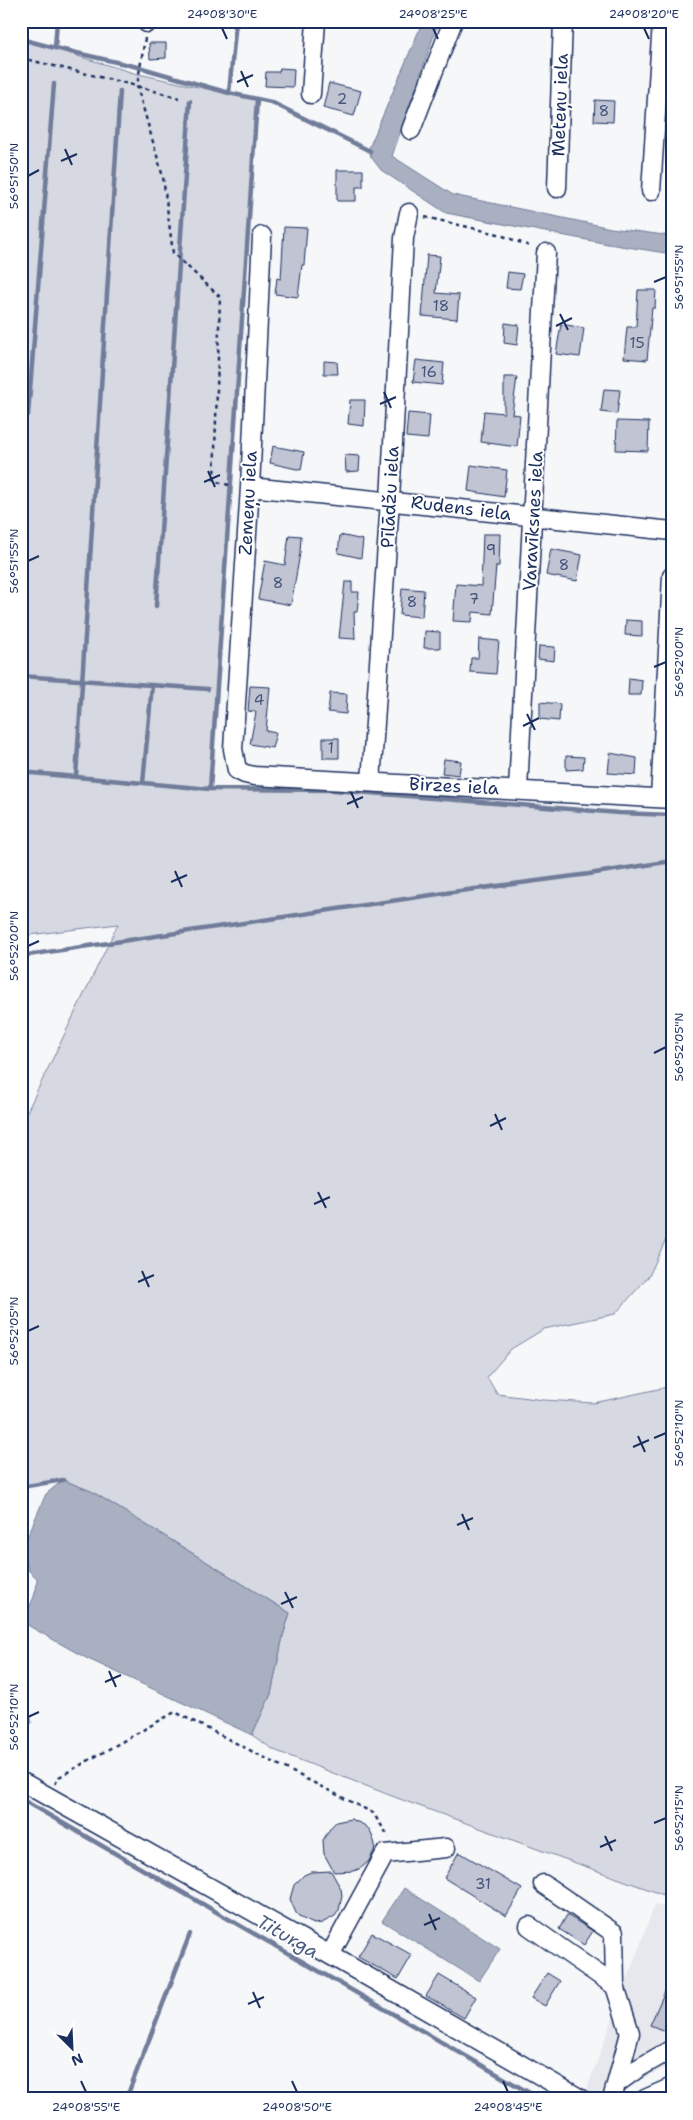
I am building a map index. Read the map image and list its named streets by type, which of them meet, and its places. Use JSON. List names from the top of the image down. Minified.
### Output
{"streets":{"street":["Meteņu iela","Pīlādžu iela","Zemeņu iela","Rudens iela","Varavīksnes iela","Birzes iela"]},"crossings":[["Pīlādžu iela","Rudens iela"],["Pīlādžu iela","Birzes iela"],["Zemeņu iela","Rudens iela"],["Zemeņu iela","Birzes iela"],["Rudens iela","Varavīksnes iela"],["Varavīksnes iela","Birzes iela"]],"water":["Titurga"],"house_numbers":["2","8","18","15","16","9","8","8","7","8","4","1","31"],"north":"bottom right","coordinates":["24°08'30\"E","24°08'25\"E","24°08'20\"E","56°51'50\"N","56°51'55\"N","56°52'00\"N","56°52'05\"N","56°52'10\"N","56°52'15\"N","24°08'55\"E","24°08'50\"E","24°08'45\"E"]}
